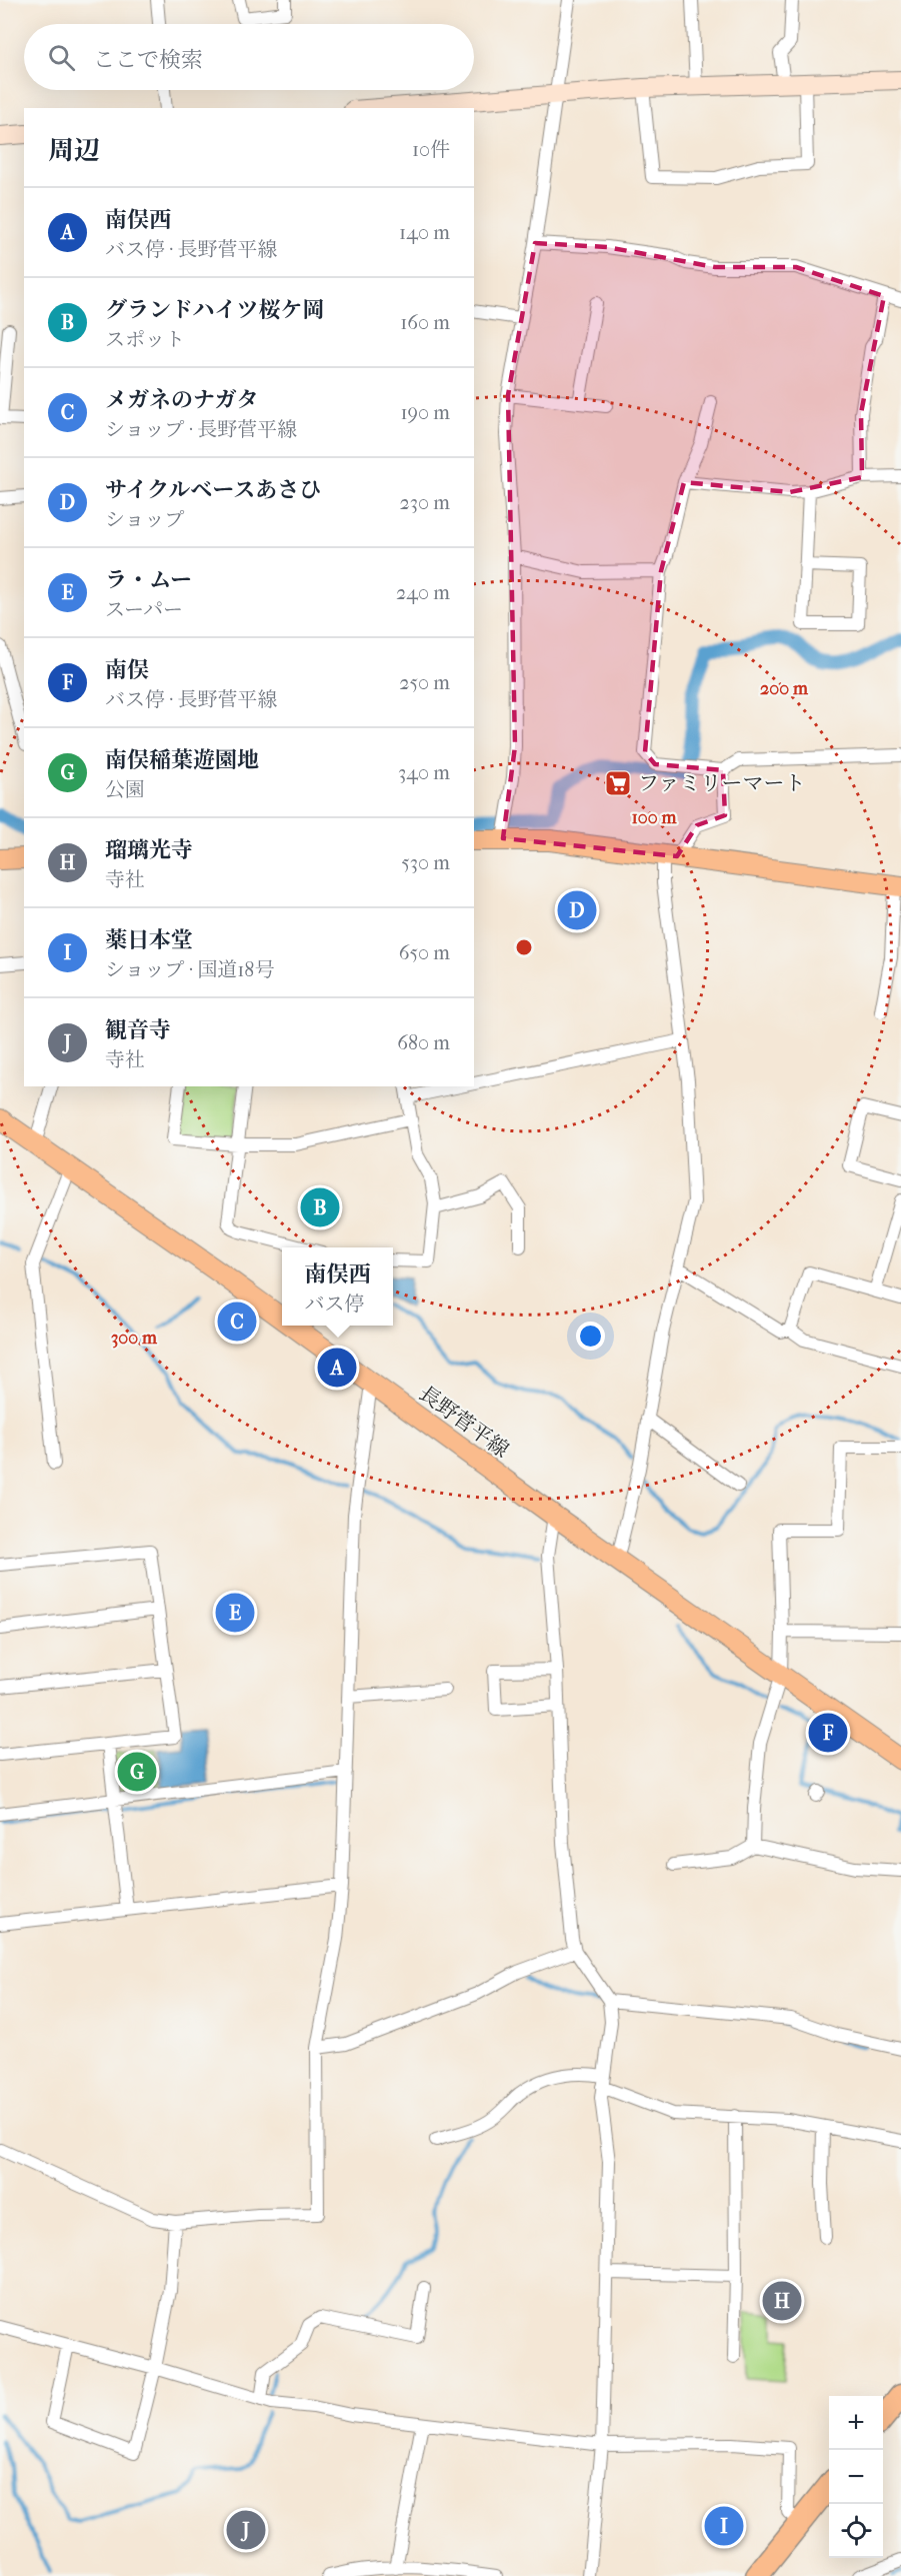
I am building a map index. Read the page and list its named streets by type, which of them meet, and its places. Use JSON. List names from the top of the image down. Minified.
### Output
{"streets":{"main road":["長野菅平線"]},"places":{"supermarket":["ファミリーマート"]},"page":{"search":"ここで検索","heading":["周辺","10件"],"list":[{"mark":"A","name":"南俣西","note":"バス停 · 長野菅平線","value":"140 m"},{"mark":"B","name":"グランドハイツ桜ケ岡","note":"スポット","value":"160 m"},{"mark":"C","name":"メガネのナガタ","note":"ショップ · 長野菅平線","value":"190 m"},{"mark":"D","name":"サイクルベースあさひ","note":"ショップ","value":"230 m"},{"mark":"E","name":"ラ・ムー","note":"スーパー","value":"240 m"},{"mark":"F","name":"南俣","note":"バス停 · 長野菅平線","value":"250 m"},{"mark":"G","name":"南俣稲葉遊園地","note":"公園","value":"340 m"},{"mark":"H","name":"瑠璃光寺","note":"寺社","value":"530 m"},{"mark":"I","name":"薬日本堂","note":"ショップ · 国道18号","value":"650 m"},{"mark":"J","name":"観音寺","note":"寺社","value":"680 m"}],"pins":["D","B","C","A","E","F","G","H","I","J"],"popup":["南俣西","バス停"],"map_buttons":["+","−"]},"rings":["200 m","100 m","300 m"]}
